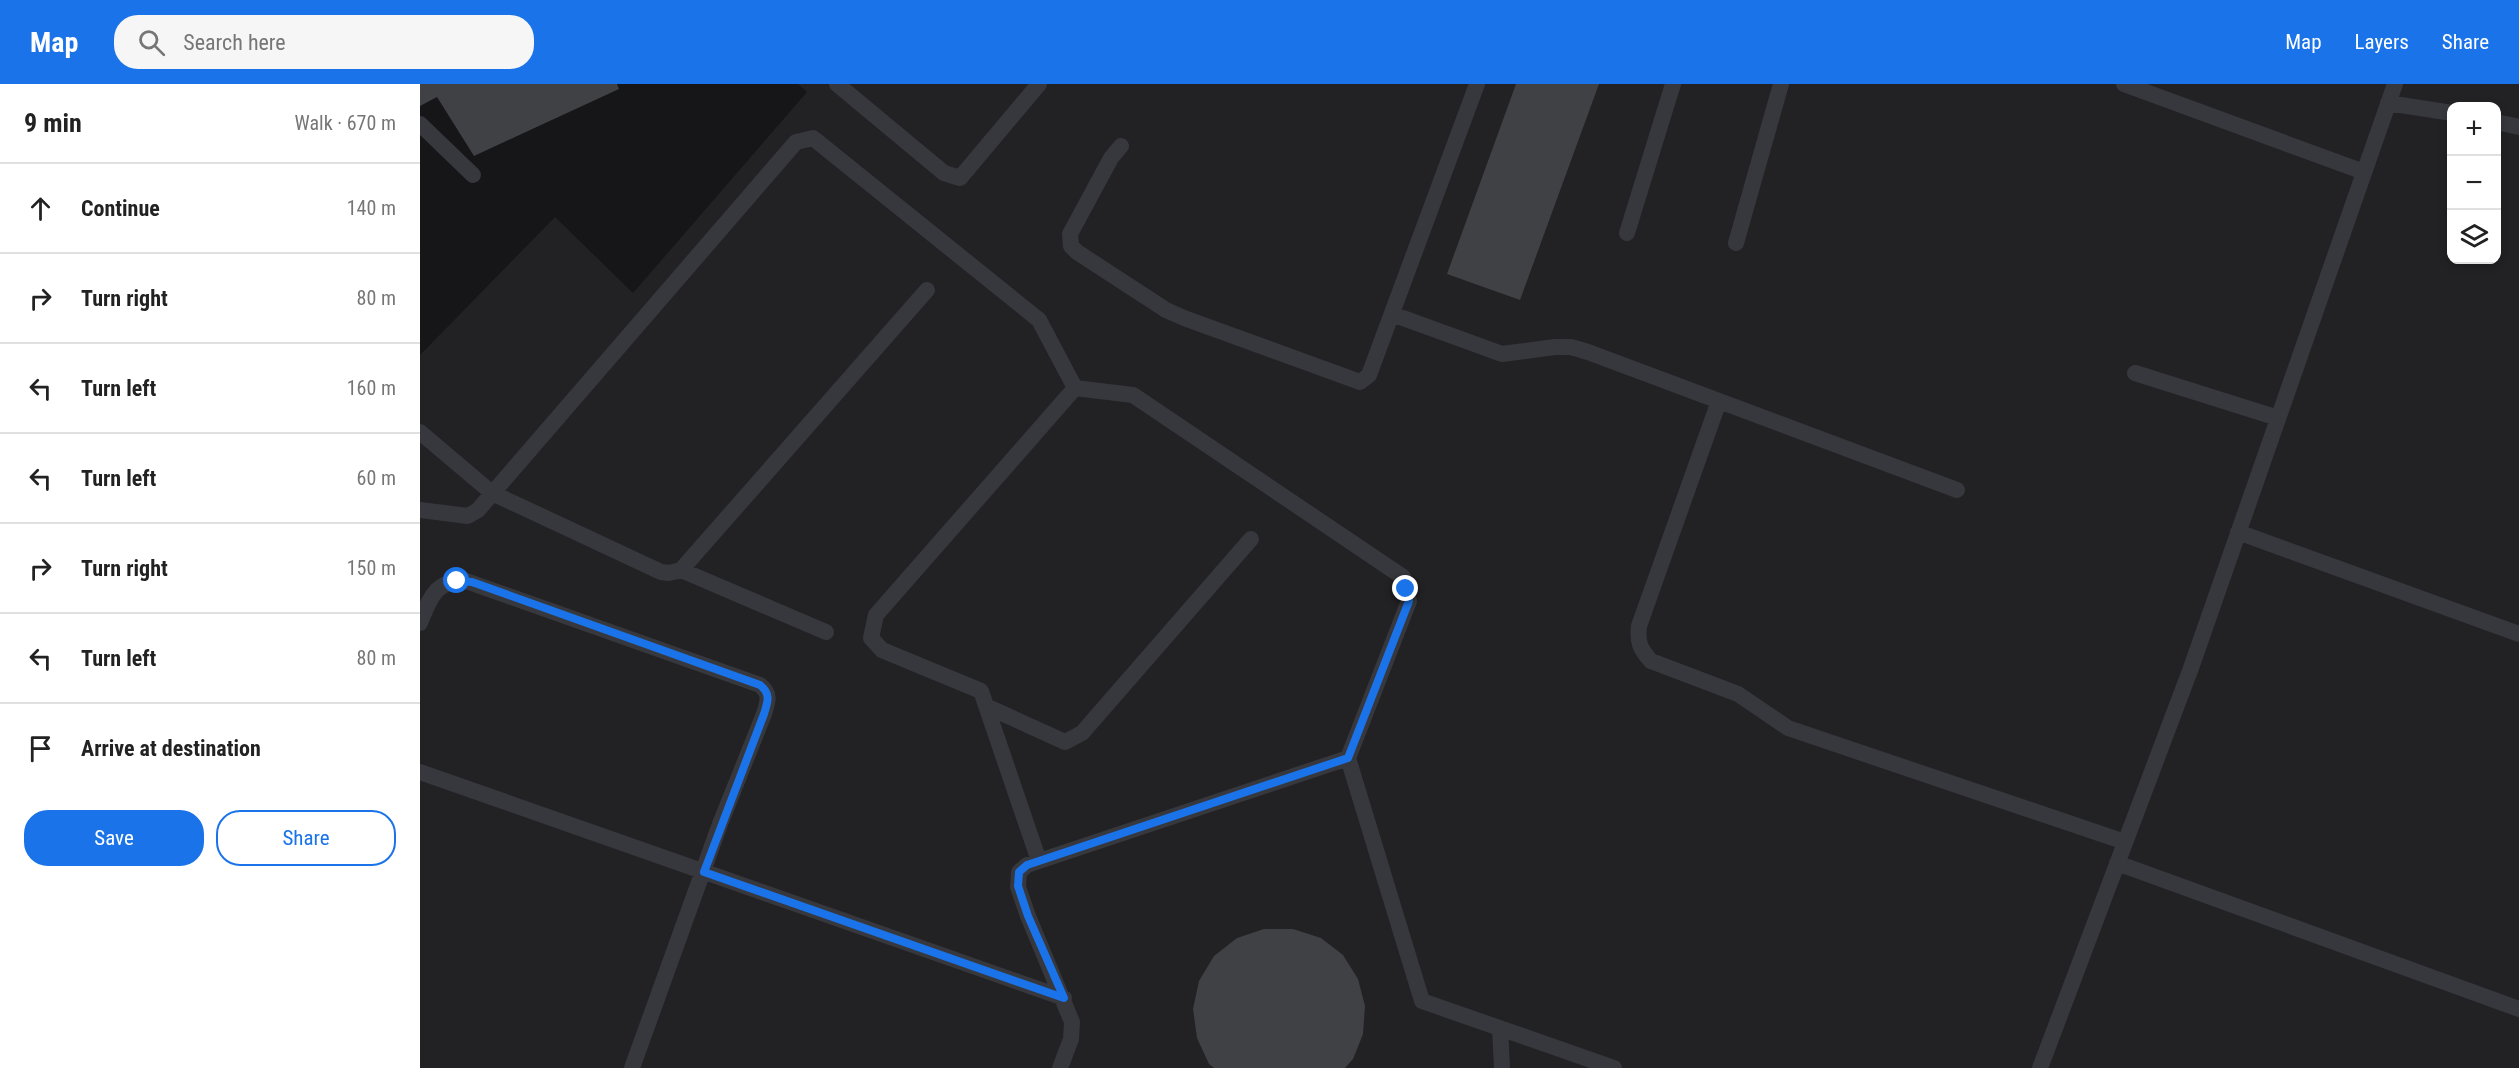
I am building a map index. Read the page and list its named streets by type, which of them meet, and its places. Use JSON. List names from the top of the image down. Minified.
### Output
{"page":{"header":"Map","search":"Search here","nav":["Map","Layers","Share"],"heading":["9 min","Walk · 670 m"],"map_buttons":["+","−"],"list":[["Continue","140 m"],["Turn right","80 m"],["Turn left","160 m"],["Turn left","60 m"],["Turn right","150 m"],["Turn left","80 m"],"Arrive at destination"],"buttons":["Save","Share"]}}
